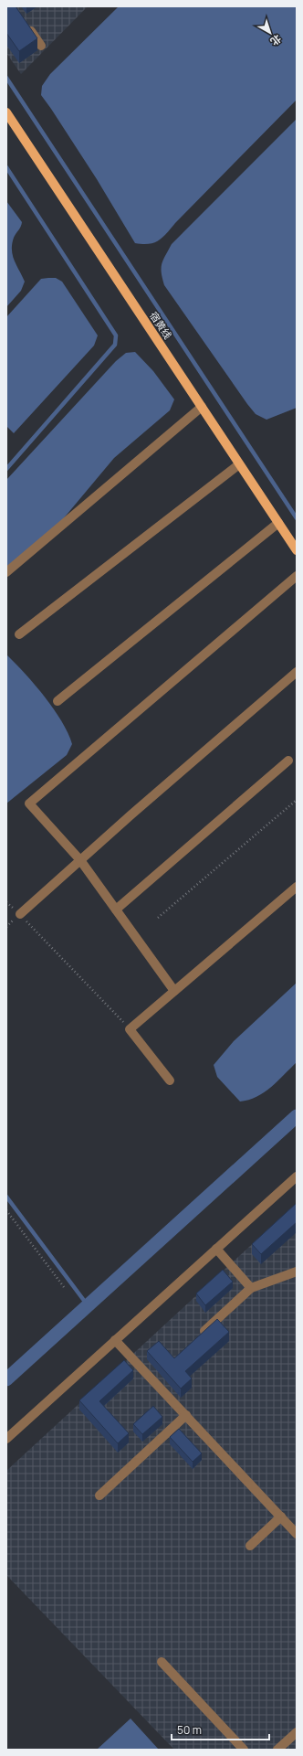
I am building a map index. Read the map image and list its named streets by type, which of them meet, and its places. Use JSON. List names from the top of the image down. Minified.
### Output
{"streets":{"main road":["宿黄线"]},"scale_bar":"50 m","north":"bottom right"}
